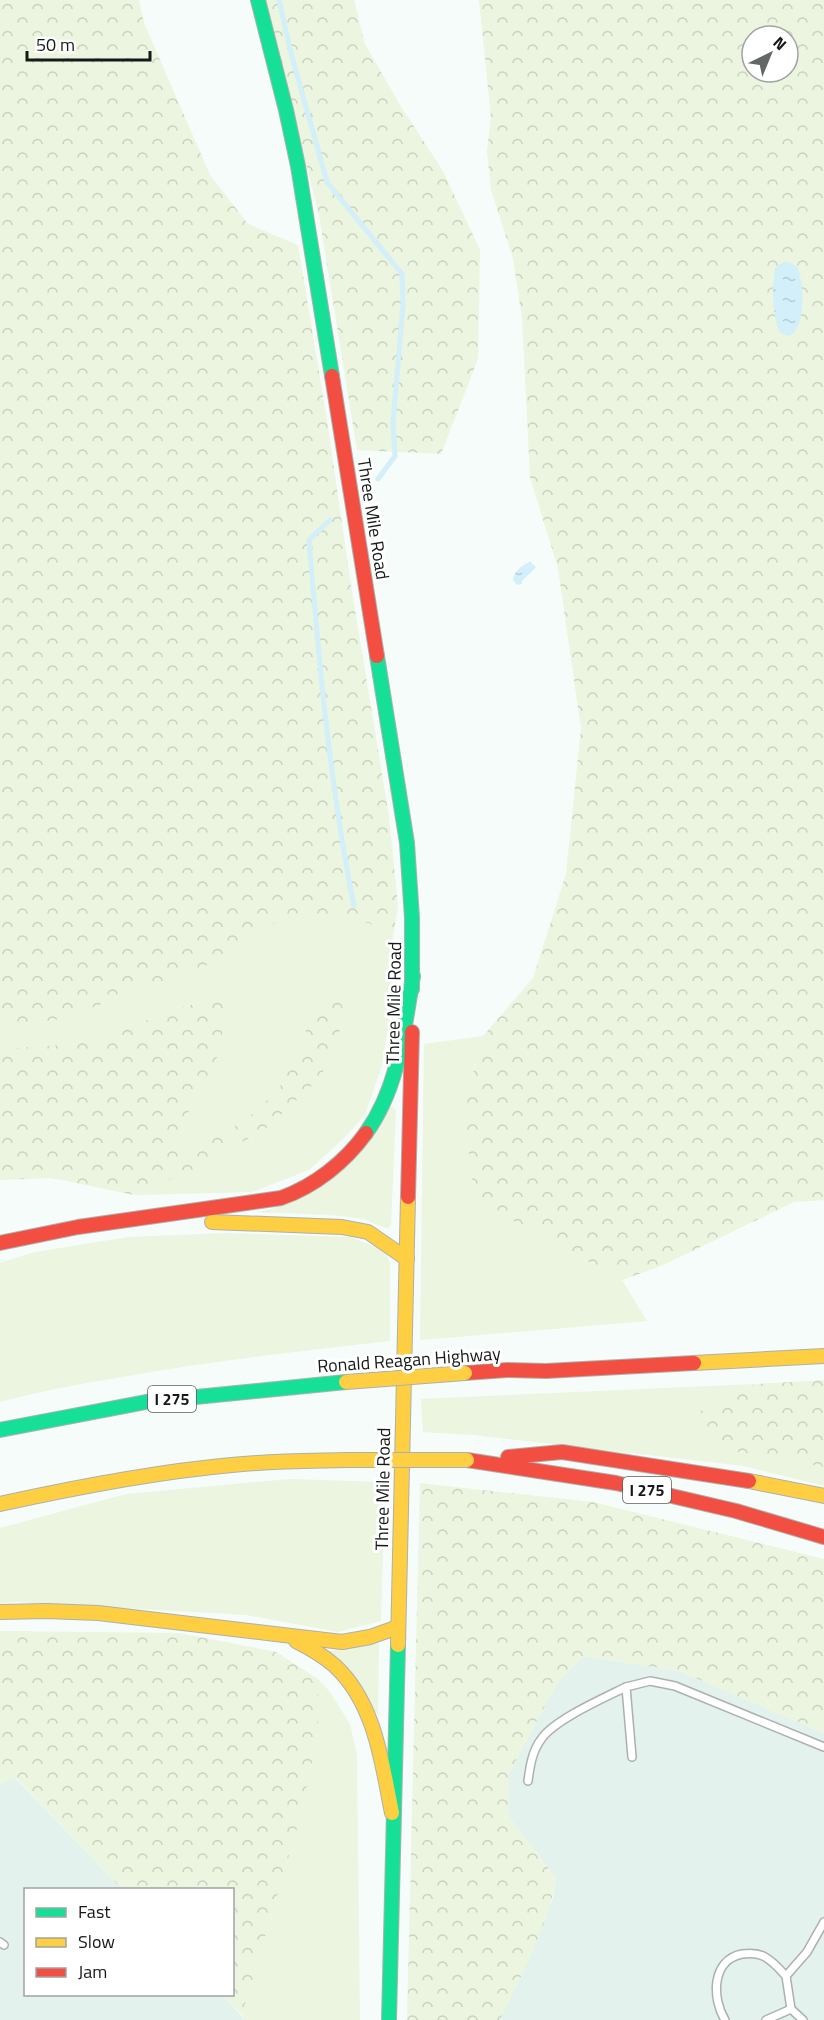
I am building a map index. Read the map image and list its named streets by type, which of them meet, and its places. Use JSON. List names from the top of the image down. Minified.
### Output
{"streets":{"main road":["Three Mile Road","Ronald Reagan Highway","I 275"]},"legend":["Fast","Slow","Jam"],"scale_bar":"50 m","north":"top right"}
